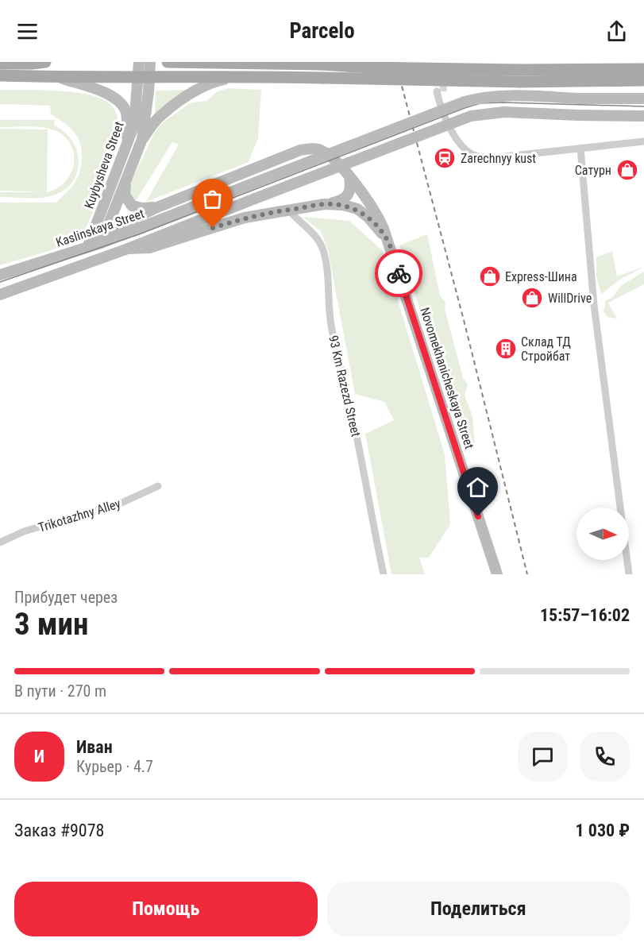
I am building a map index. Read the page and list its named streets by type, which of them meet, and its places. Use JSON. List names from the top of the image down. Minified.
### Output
{"streets":{"main road":["Kuybysheva Street","Kaslinskaya Street","Novomekhanicheskaya Street"],"street":["93 Km Razezd Street","Trikotazhny Alley"]},"crossings":[["Kuybysheva Street","Kaslinskaya Street"],["Kaslinskaya Street","Novomekhanicheskaya Street"]],"places":{"station":["Zarechnyy kust"],"shop":["Сатурн","Express-Шина","WillDrive"],"building":["Склад ТД Стройбат"]},"north":"right","page":{"header":"Parcelo","heading":["3 мин","Прибудет через","15:57–16:02"],"panel":["Иван","Курьер · 4.7","Заказ #9078","1 030 ₽"],"bar":"В пути · 270 m","round":"И","buttons":["Помощь","Поделиться"]}}
